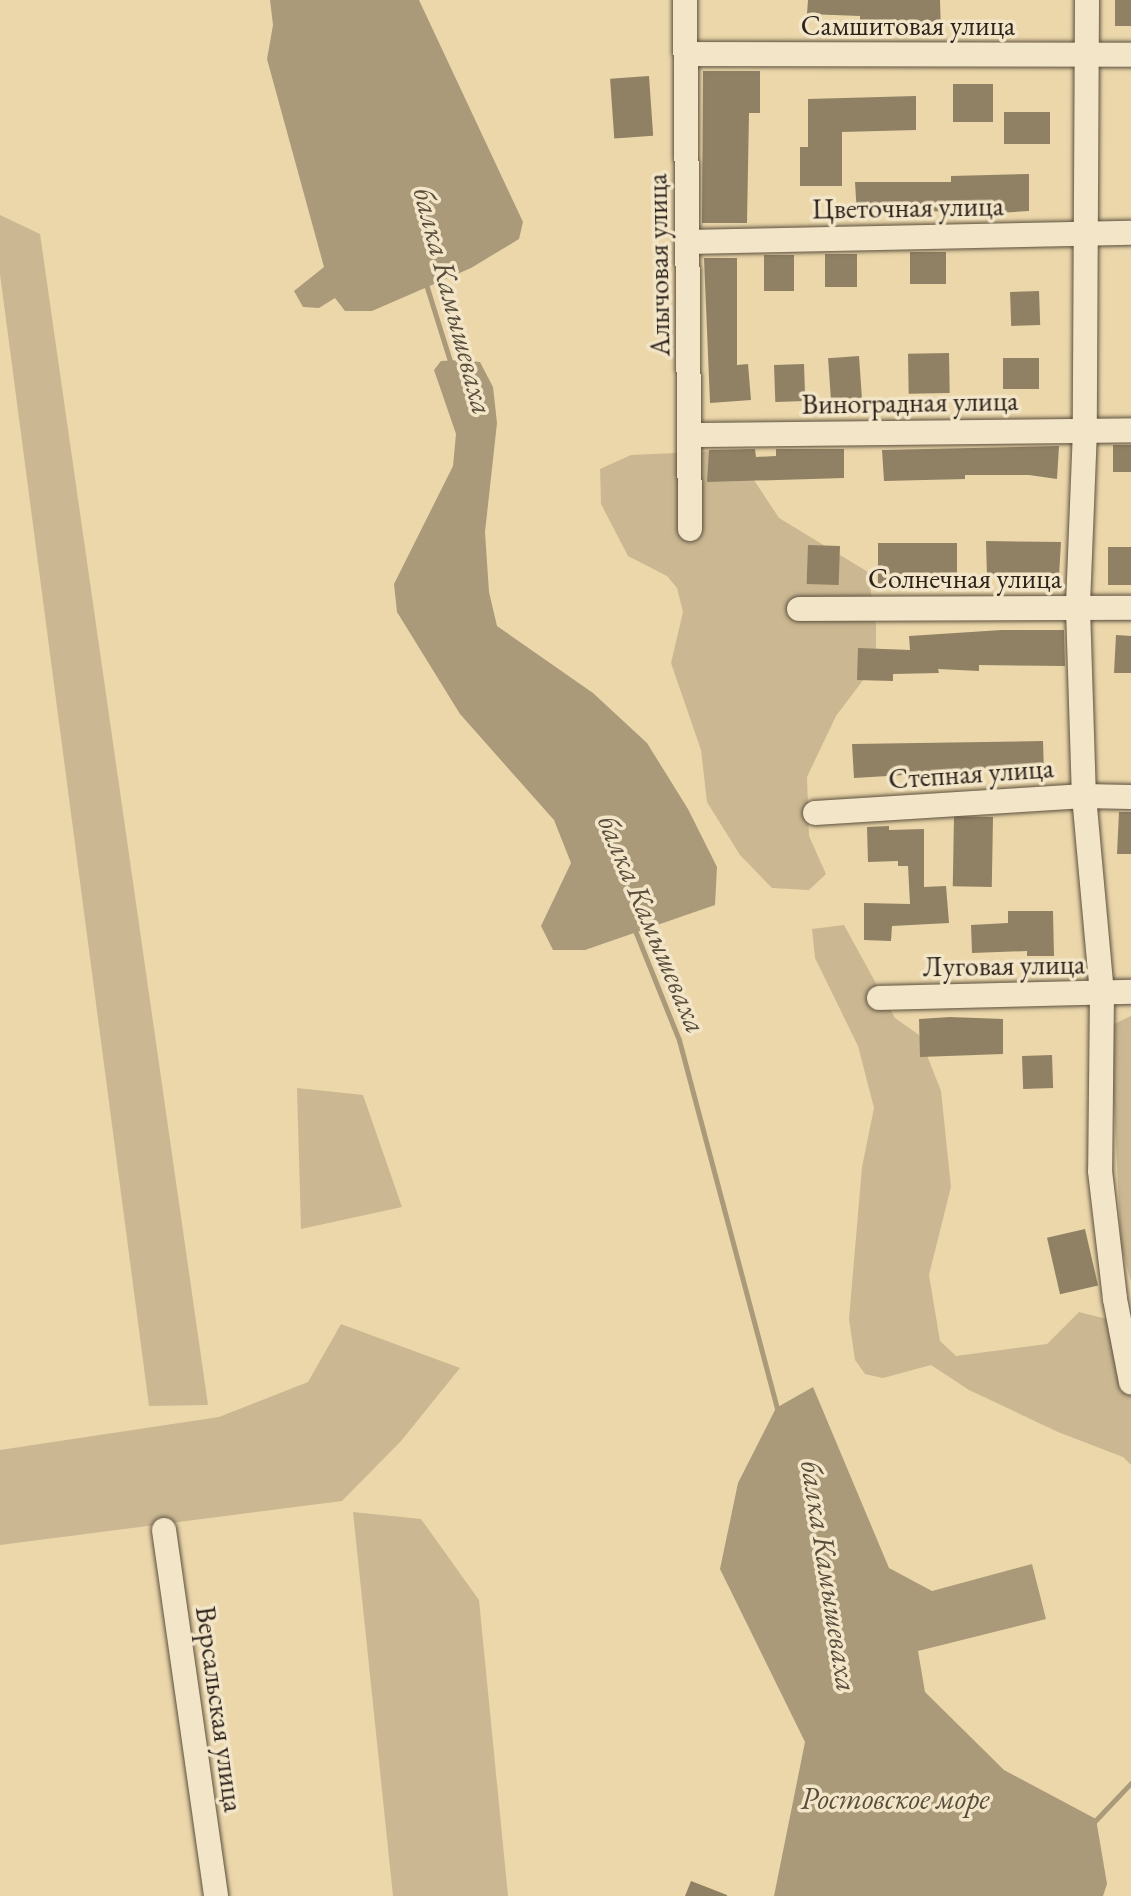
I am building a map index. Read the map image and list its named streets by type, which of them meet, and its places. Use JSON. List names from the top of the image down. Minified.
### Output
{"streets":{"street":["Самшитовая улица","Цветочная улица","Алычовая улица","Виноградная улица","Солнечная улица","Степная улица","Луговая улица","Версальская улица"]},"crossings":[["Самшитовая улица","Алычовая улица"],["Цветочная улица","Алычовая улица"],["Алычовая улица","Виноградная улица"]],"water":["балка Камышеваха","Ростовское море"]}
